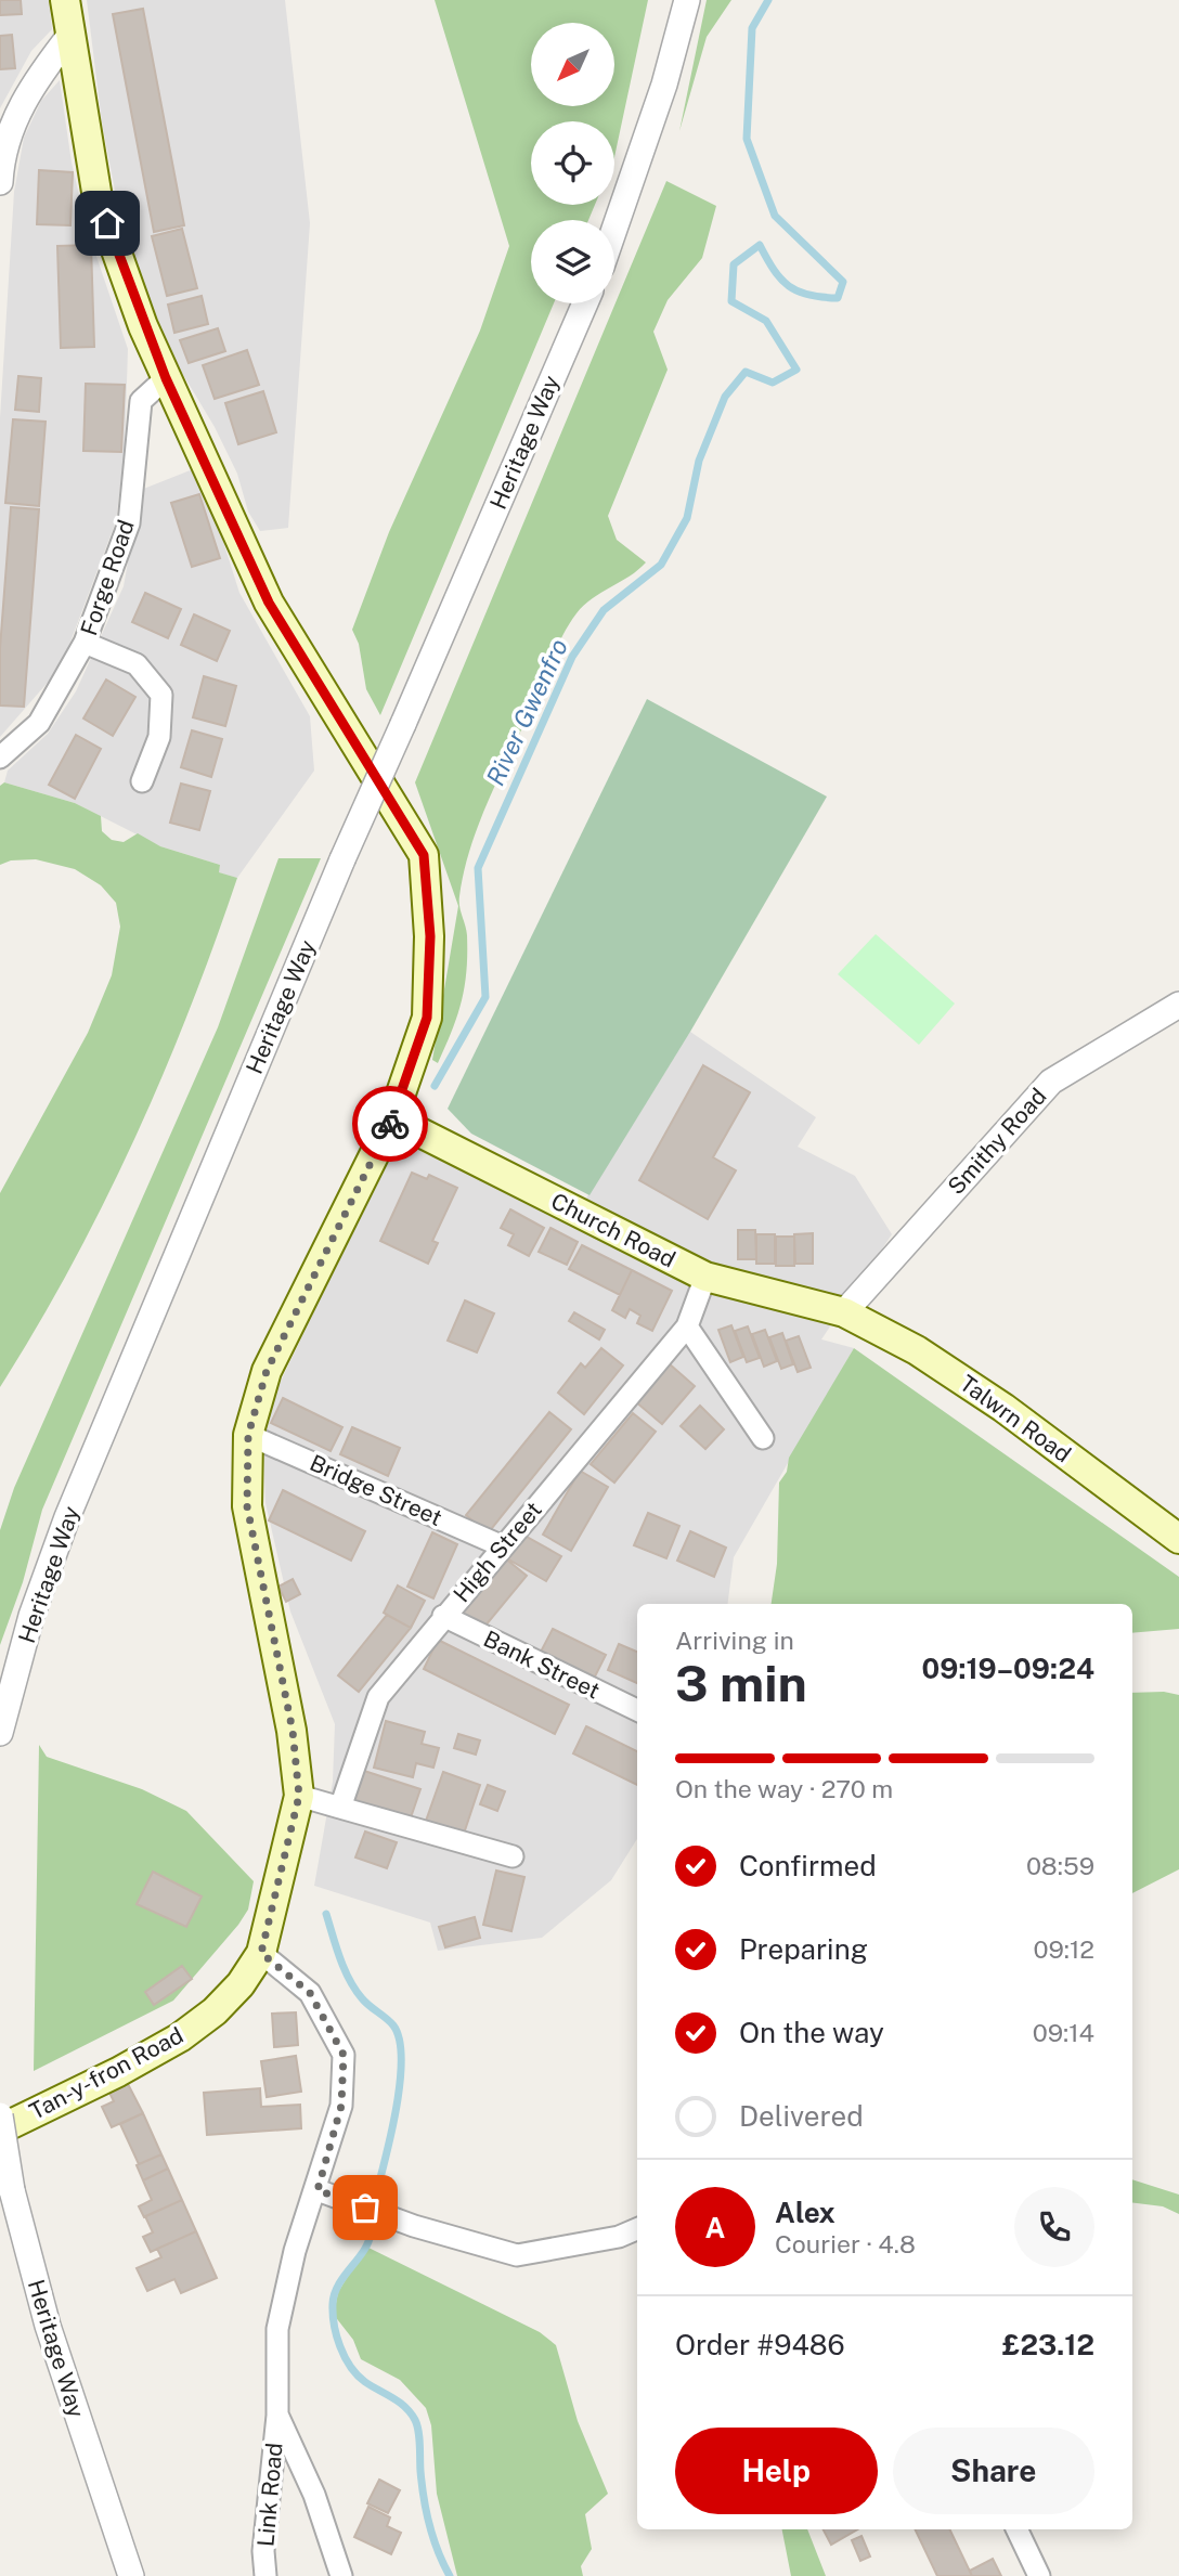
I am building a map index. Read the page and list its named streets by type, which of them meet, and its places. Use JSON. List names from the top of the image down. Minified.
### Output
{"streets":{"main road":["Church Road","Talwrn Road","Tan-y-fron Road"],"street":["Heritage Way","Forge Road","Smithy Road","Bridge Street","High Street","Bank Street","Link Road"]},"crossings":[["Forge Road","Tan-y-fron Road"],["Smithy Road","Church Road"],["Smithy Road","Talwrn Road"],["Church Road","Talwrn Road"],["Church Road","High Street"],["Church Road","Tan-y-fron Road"],["Bridge Street","High Street"],["Bridge Street","Tan-y-fron Road"],["High Street","Bank Street"],["Tan-y-fron Road","Link Road"]],"water":["River Gwenfro"],"north":"bottom left","page":{"heading":["3 min","Arriving in","09:19–09:24"],"panel":["Alex","Courier · 4.8","Order #9486","£23.12"],"bar":"On the way · 270 m","list":[["Confirmed","08:59"],["Preparing","09:12"],["On the way","09:14"],"Delivered"],"round":"A","buttons":["Help","Share"]}}
